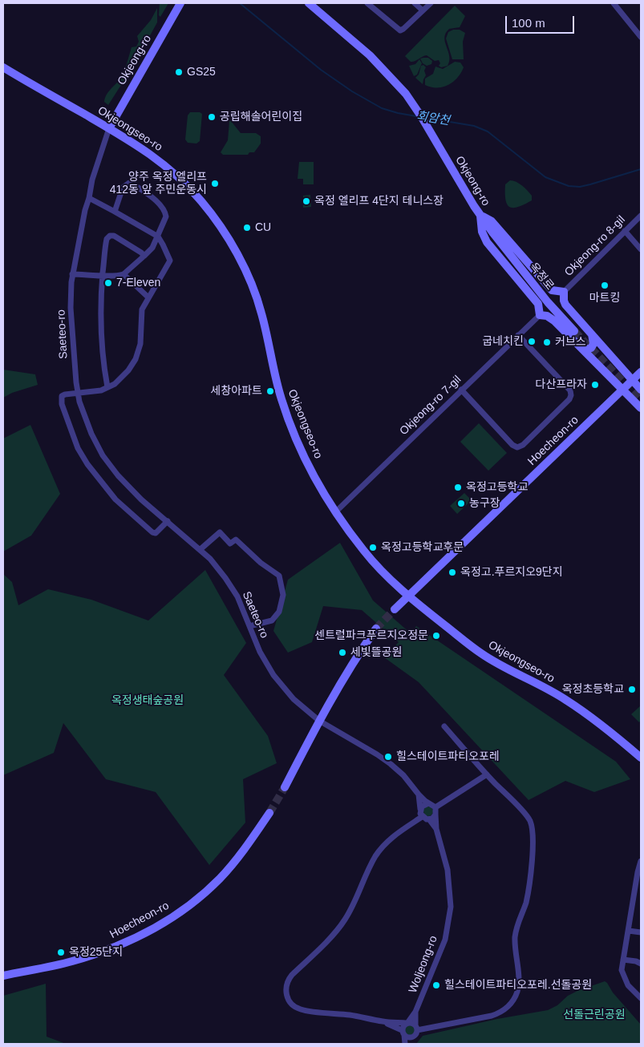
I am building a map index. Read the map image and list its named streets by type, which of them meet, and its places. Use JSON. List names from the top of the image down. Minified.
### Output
{"streets":{"main road":["Okjeong-ro","Okjeongseo-ro","Hoecheon-ro"],"street":["Okjeong-ro 8-gil","Saeteo-ro","Okjeong-ro 7-gil","Woljeong-ro"]},"crossings":[["Okjeong-ro","Okjeongseo-ro"],["Okjeong-ro","Saeteo-ro"],["Okjeongseo-ro","Saeteo-ro"],["Okjeongseo-ro","Okjeong-ro 7-gil"],["Okjeongseo-ro","Hoecheon-ro"]],"water":["회암천"],"parks":["옥정생태숲공원","선돌근린공원"],"places":["GS25","공립해솔어린이집","양주 옥정 엘리프 412동 앞 주민운동시","옥정 엘리프 4단지 테니스장","CU","7-Eleven","마트킹","굽네치킨","커브스","다산프라자","세창아파트","옥정고등학교","농구장","옥정고등학교후문","옥정고.푸르지오9단지","센트럴파크푸르지오정문","세빛뜰공원","옥정초등학교","힐스테이트파티오포레","옥정25단지","힐스테이트파티오포레.선돌공원"],"scale_bar":"100 m"}
